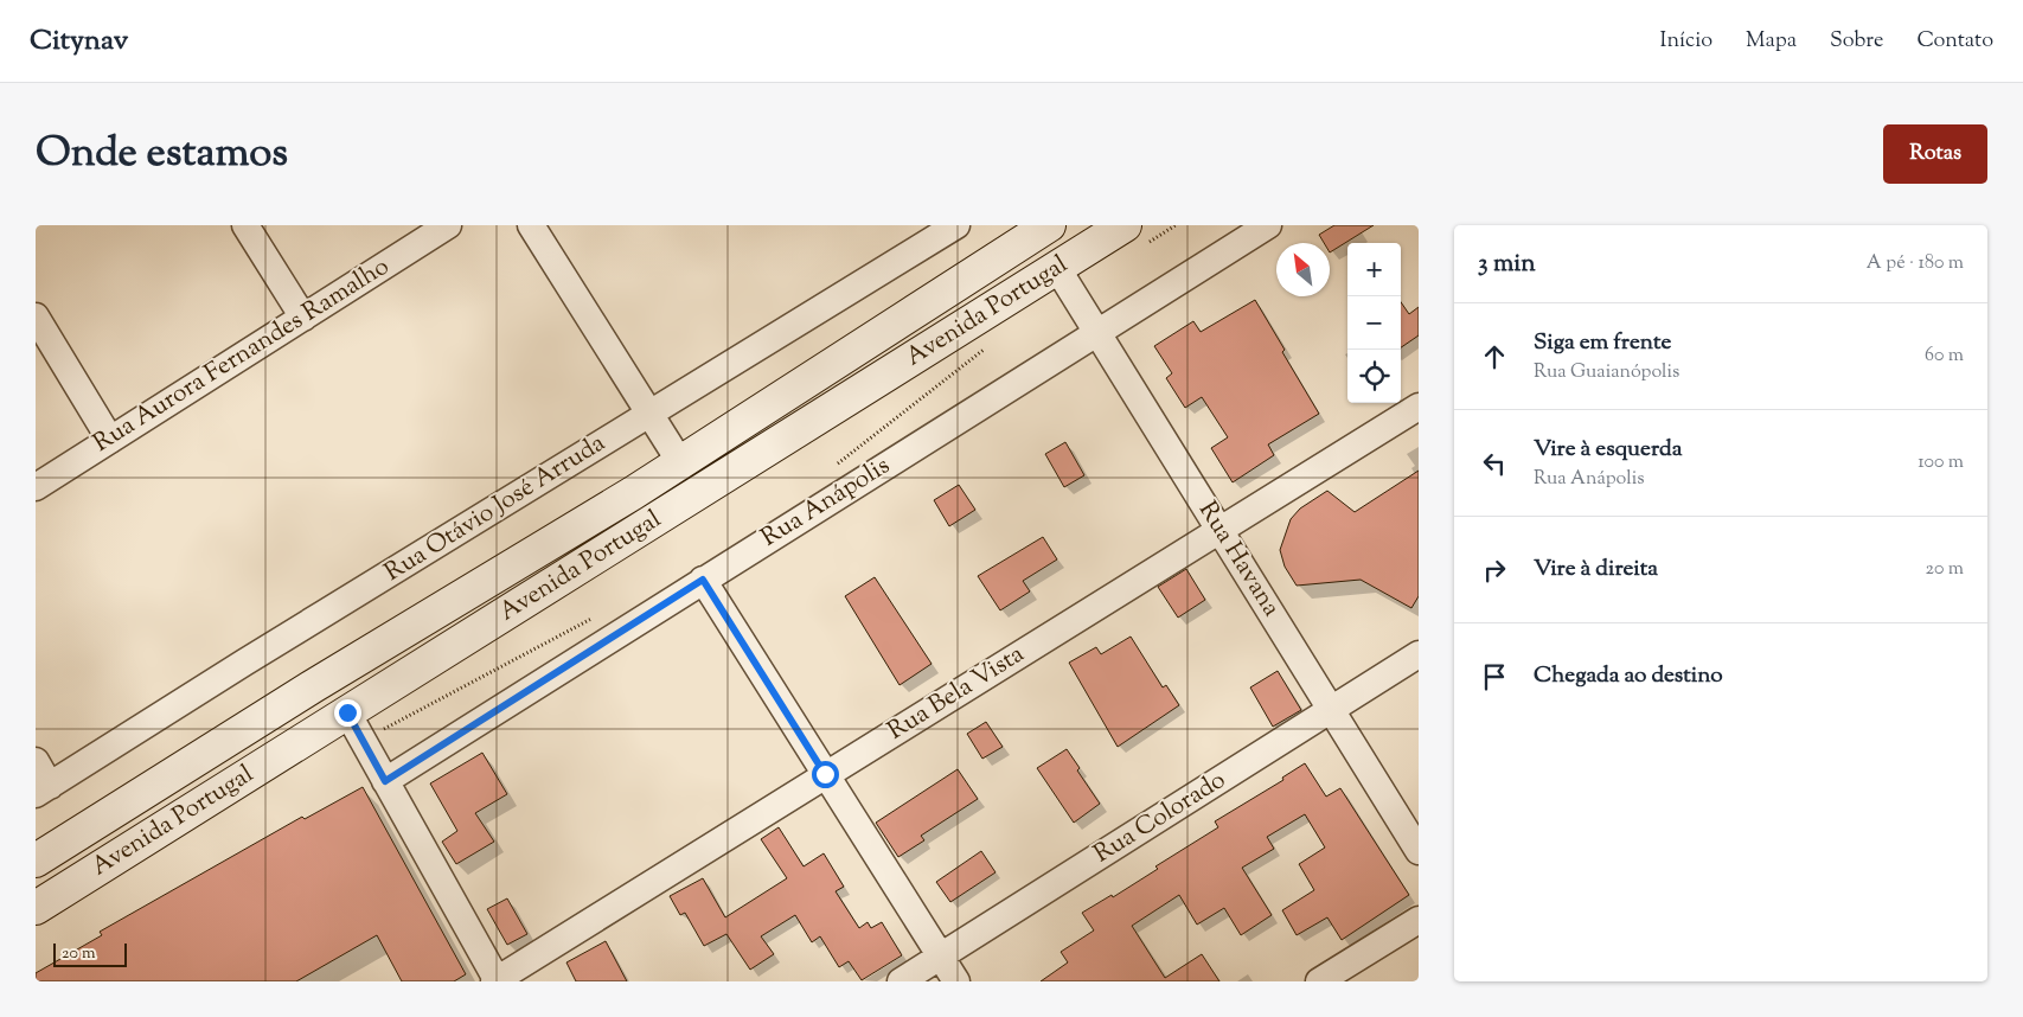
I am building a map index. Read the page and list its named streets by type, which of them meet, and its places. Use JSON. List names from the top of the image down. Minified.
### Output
{"streets":{"main road":["Avenida Portugal"],"street":["Rua Aurora Fernandes Ramalho","Rua Anápolis","Rua Otávio José Arruda","Rua Havana","Rua Bela Vista","Rua Colorado"]},"crossings":[["Avenida Portugal","Rua Havana"],["Rua Anápolis","Rua Havana"],["Rua Havana","Rua Bela Vista"],["Rua Havana","Rua Colorado"]],"scale_bar":"20 m","north":"top left","page":{"header":"Citynav","nav":["Início","Mapa","Sobre","Contato"],"title":"Onde estamos","buttons":"Rotas","heading":["3 min","A pé · 180 m"],"map_buttons":["+","−"],"list":[["Siga em frente","Rua Guaianópolis","60 m"],["Vire à esquerda","Rua Anápolis","100 m"],["Vire à direita","20 m"],"Chegada ao destino"],"scale":"20 m"}}
